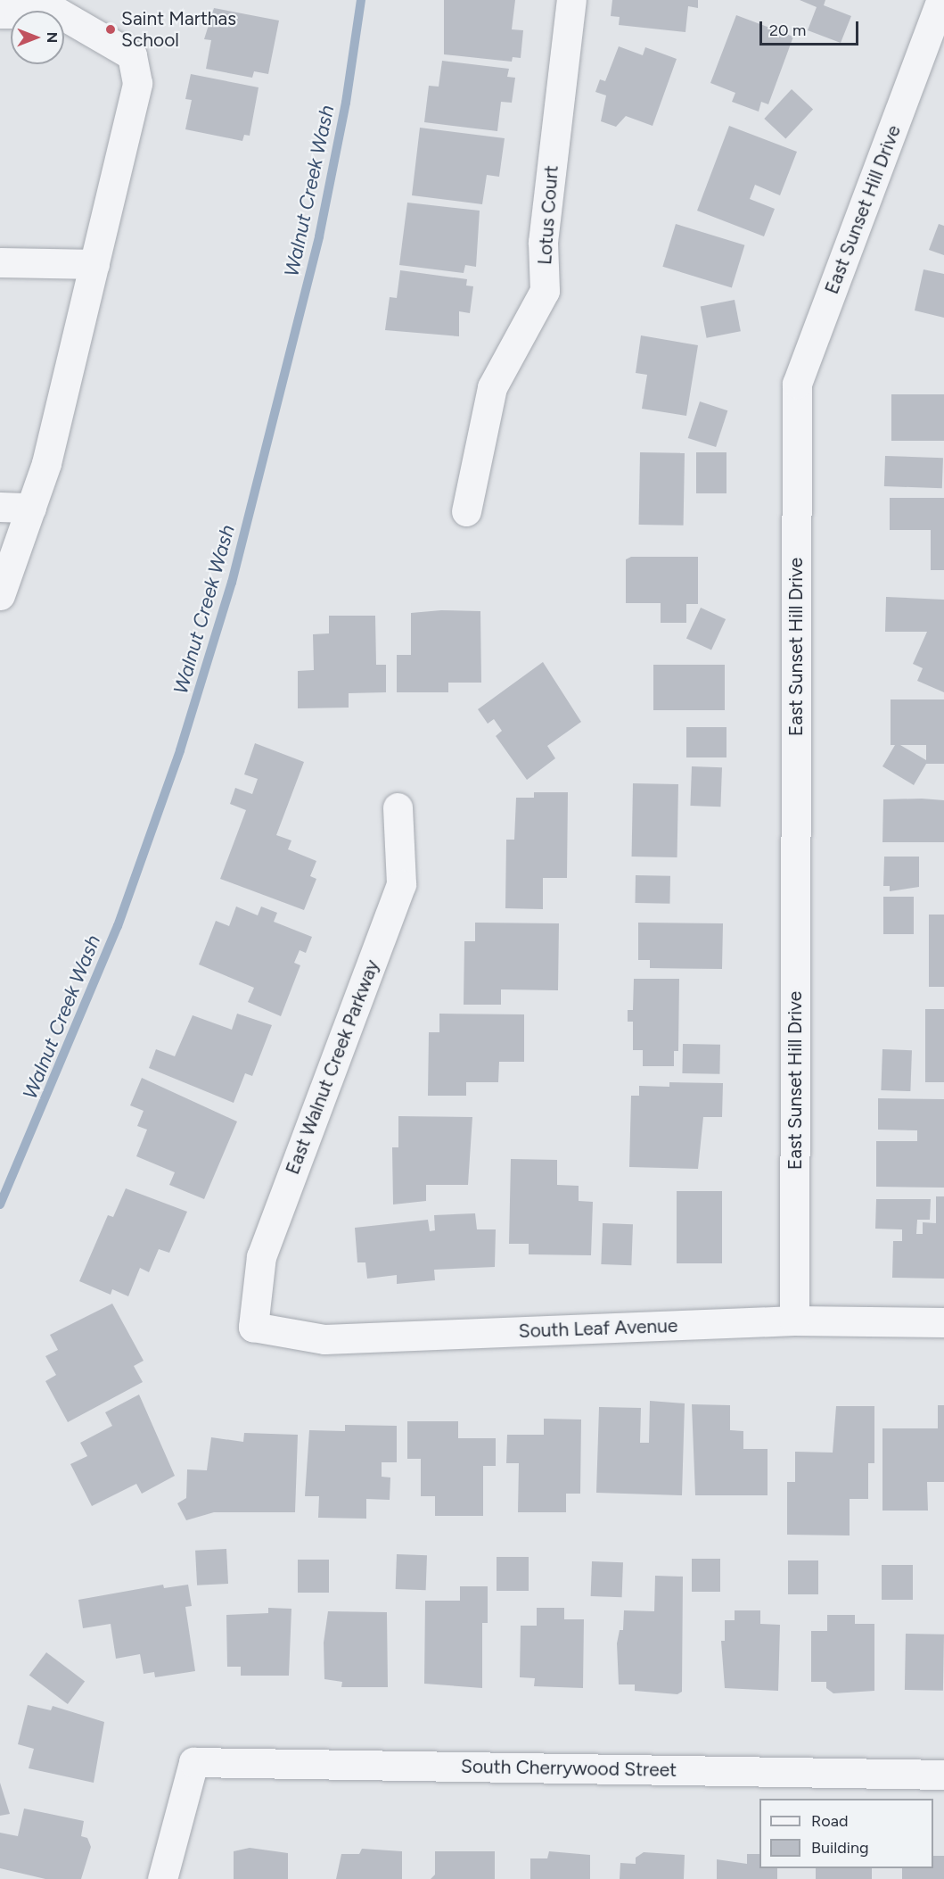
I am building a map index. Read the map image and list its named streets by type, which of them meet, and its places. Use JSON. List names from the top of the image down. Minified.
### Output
{"streets":{"street":["East Sunset Hill Drive","Lotus Court","East Walnut Creek Parkway","South Leaf Avenue","South Cherrywood Street"]},"crossings":[["East Sunset Hill Drive","South Leaf Avenue"],["East Walnut Creek Parkway","South Leaf Avenue"]],"water":["Walnut Creek Wash"],"places":["Saint Marthas School"],"legend":["Road","Building"],"scale_bar":"20 m","north":"right"}
